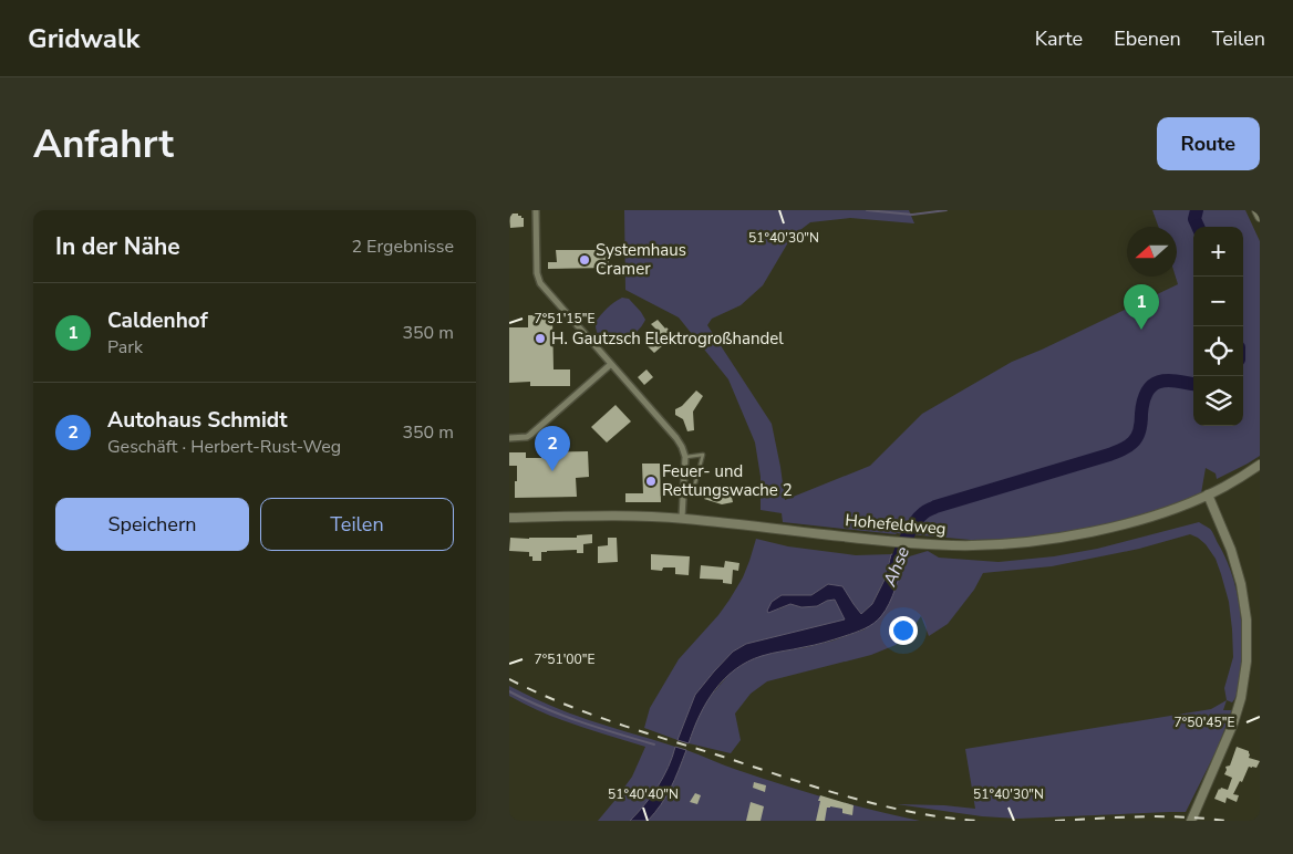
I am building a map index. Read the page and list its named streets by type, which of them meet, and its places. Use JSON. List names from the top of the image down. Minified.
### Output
{"streets":{"main road":["Hohefeldweg"]},"water":["Ahse"],"places":["Systemhaus Cramer","H. Gautzsch Elektrogroßhandel","Feuer- und Rettungswache 2"],"north":"left","page":{"header":"Gridwalk","nav":["Karte","Ebenen","Teilen"],"buttons":["Route",["Speichern","Teilen"]],"title":"Anfahrt","heading":["In der Nähe","2 Ergebnisse"],"map_buttons":["+","−"],"list":[{"mark":"1","name":"Caldenhof","note":"Park","value":"350 m"},{"mark":"2","name":"Autohaus Schmidt","note":"Geschäft · Herbert-Rust-Weg","value":"350 m"}],"pins":["1","2"]},"coordinates":["51°40'30\"N","7°51'15\"E","7°51'00\"E","7°50'45\"E","51°40'40\"N"]}
